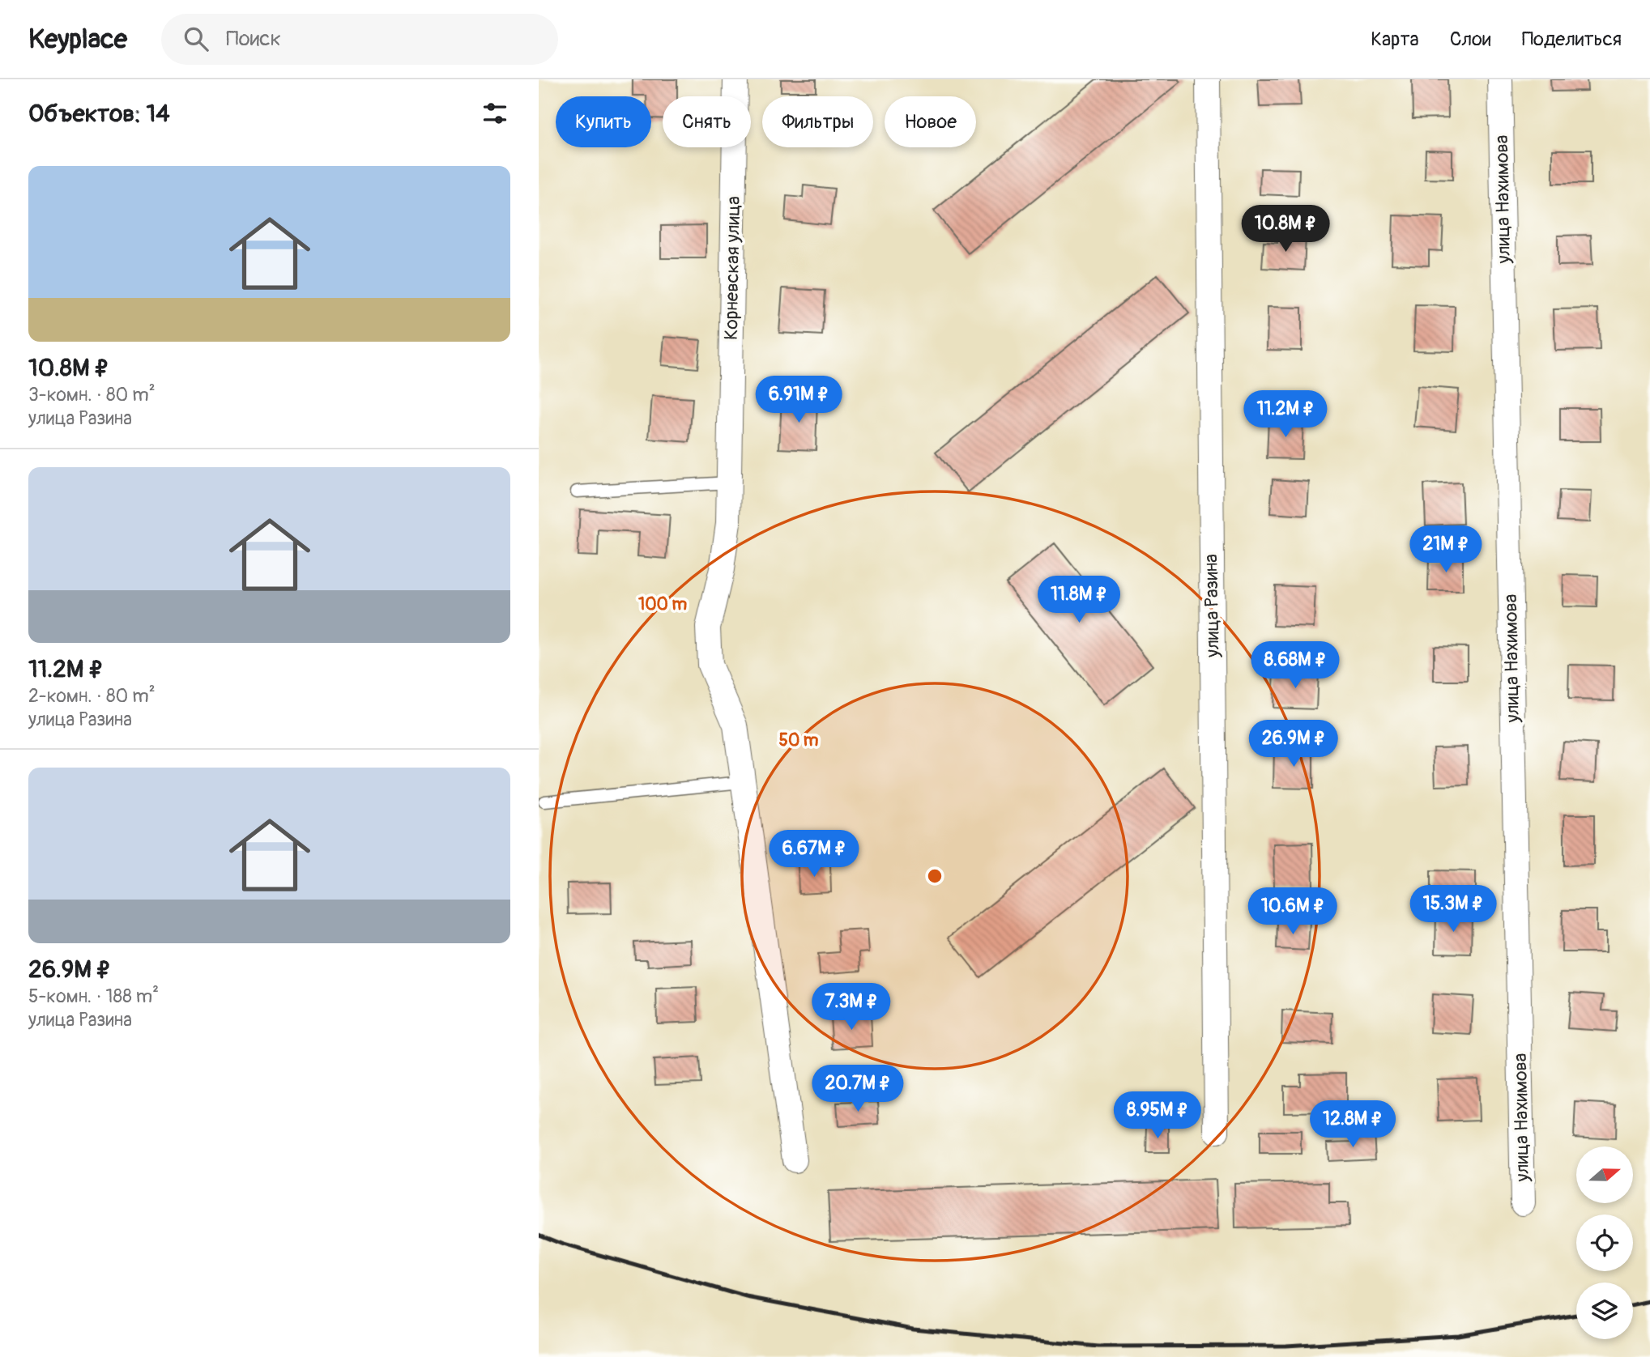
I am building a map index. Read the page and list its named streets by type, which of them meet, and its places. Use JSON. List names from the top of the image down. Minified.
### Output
{"streets":{"street":["улица Нахимова","Корневская улица","улица Разина"]},"north":"right","page":{"header":"Keyplace","search":"Поиск","nav":["Карта","Слои","Поделиться"],"heading":"Объектов: 14","chip":["Купить","Снять","Фильтры","Новое"],"list":[{"name":"10.8M ₽","note":"3-комн. · 80 m² · улица Разина"},{"name":"11.2M ₽","note":"2-комн. · 80 m² · улица Разина"},{"name":"26.9M ₽","note":"5-комн. · 188 m² · улица Разина"}],"price":["10.8M ₽","6.91M ₽","11.2M ₽","21M ₽","11.8M ₽","8.68M ₽","26.9M ₽","6.67M ₽","15.3M ₽","10.6M ₽","7.3M ₽","20.7M ₽","8.95M ₽","12.8M ₽"]},"rings":["100 m","50 m"]}
